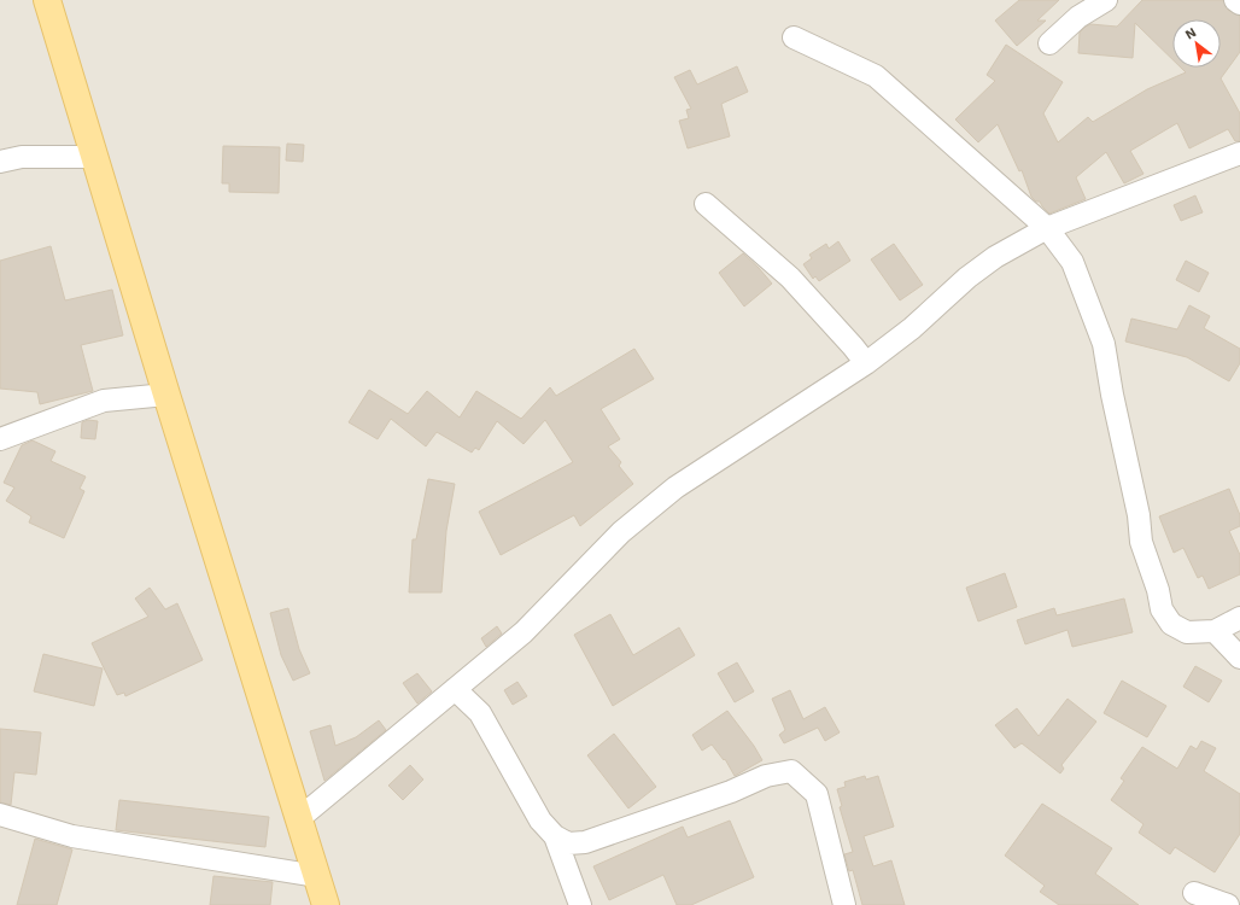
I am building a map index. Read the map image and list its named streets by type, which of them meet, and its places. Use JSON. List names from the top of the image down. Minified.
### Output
{"north":"top left"}
